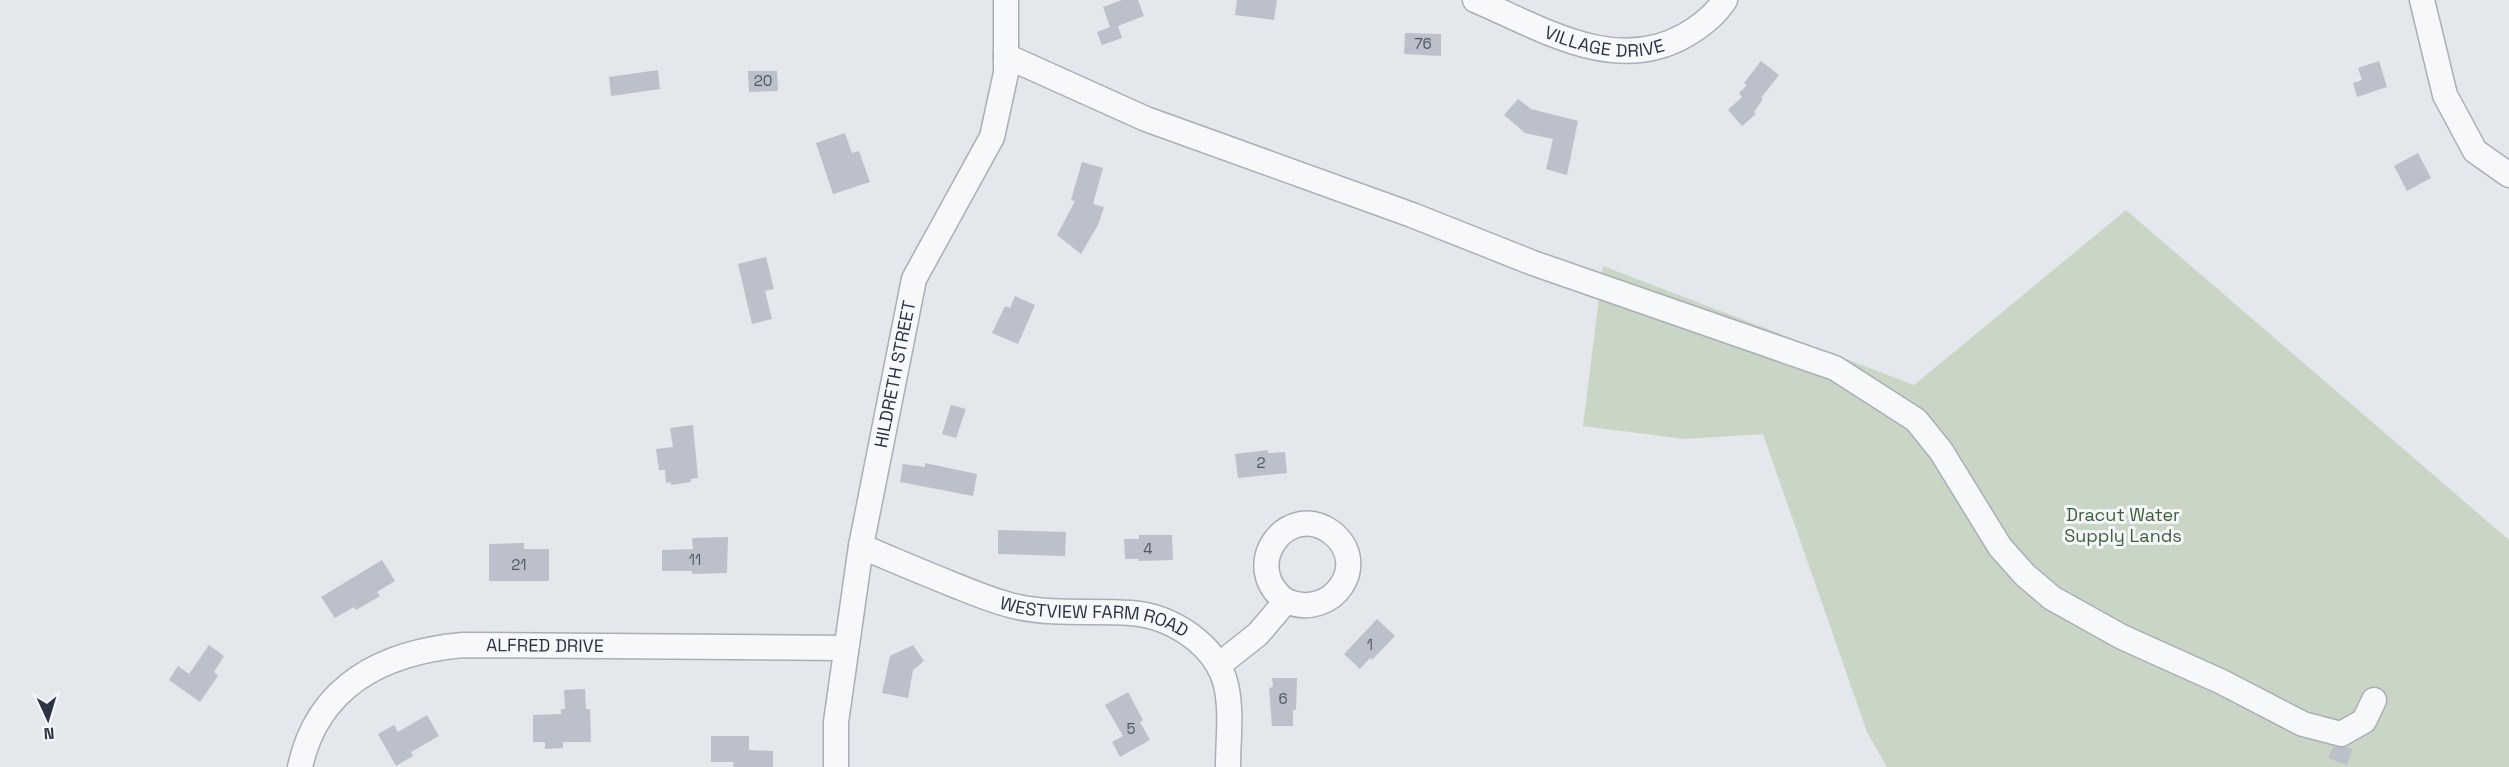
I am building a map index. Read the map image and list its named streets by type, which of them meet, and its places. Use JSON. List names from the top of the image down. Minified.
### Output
{"streets":{"street":["VILLAGE DRIVE","HILDRETH STREET","WESTVIEW FARM ROAD","ALFRED DRIVE"]},"crossings":[["HILDRETH STREET","WESTVIEW FARM ROAD"],["HILDRETH STREET","ALFRED DRIVE"]],"parks":["Dracut Water Supply Lands"],"house_numbers":["76","20","2","4","11","21","1","6","5"],"north":"bottom"}
